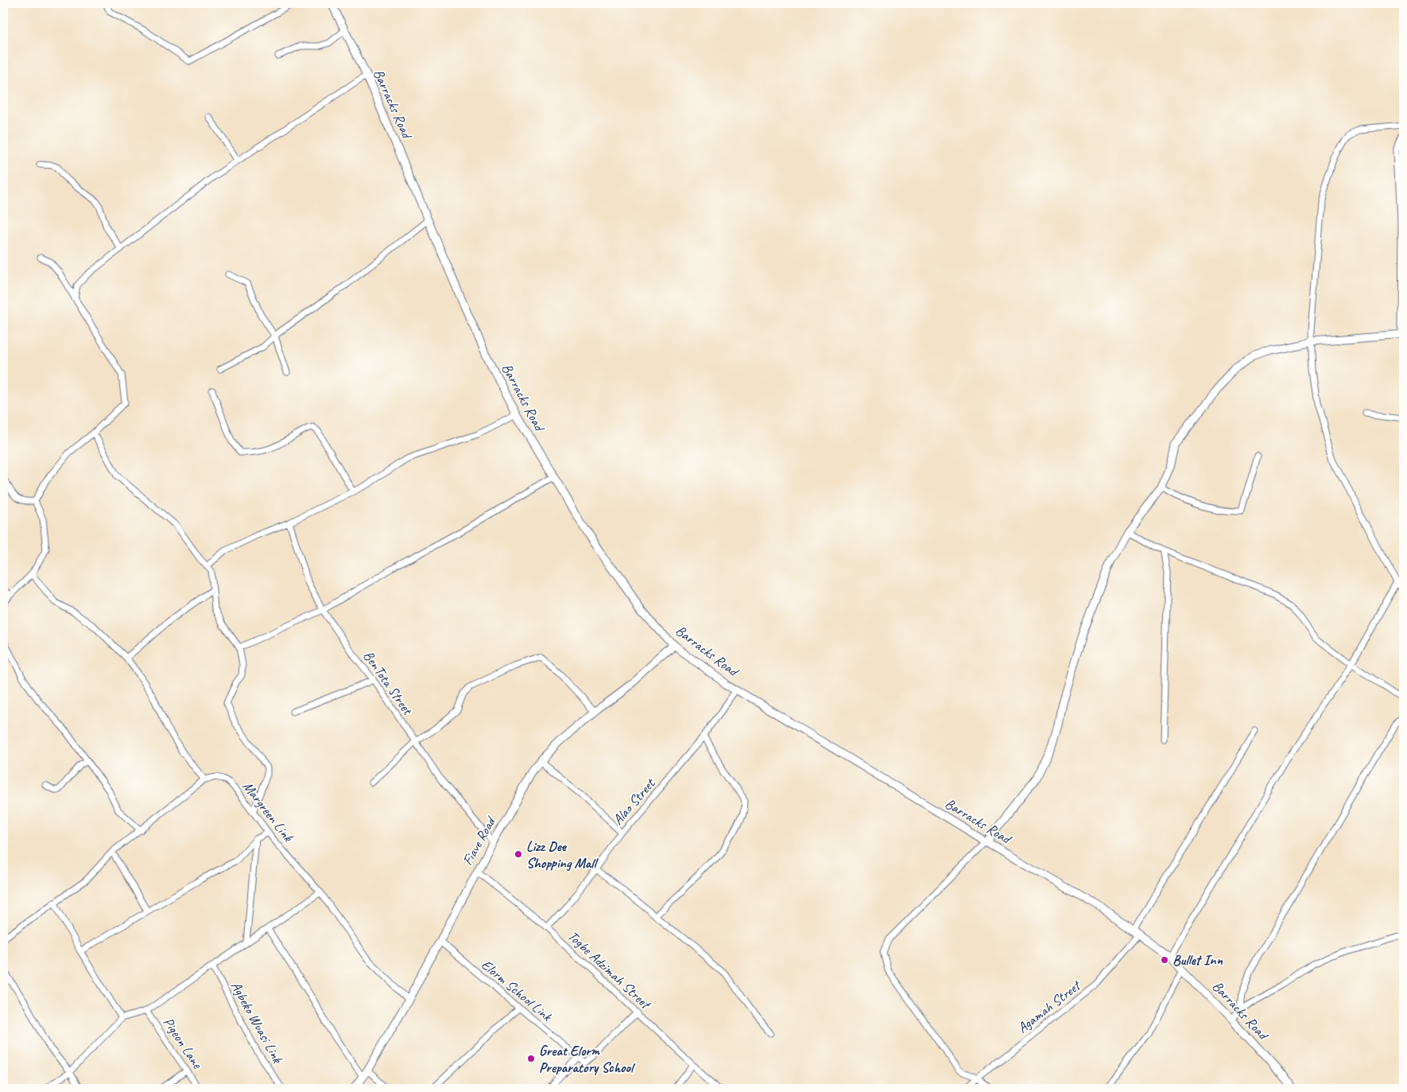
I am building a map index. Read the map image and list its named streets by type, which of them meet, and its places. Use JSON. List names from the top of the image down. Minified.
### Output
{"streets":{"street":["Barracks Road","BenTota Street","Alao Street","Margreen Link","Fiave Road","Togbe Adzimah Street","Elorm School Link","Agamah Street","Agbeko Wuasi Link","Pigeon Lane"]},"crossings":[["Barracks Road","Alao Street"],["Barracks Road","Fiave Road"],["Barracks Road","Agamah Street"],["BenTota Street","Fiave Road"],["Alao Street","Togbe Adzimah Street"],["Margreen Link","Fiave Road"],["Fiave Road","Togbe Adzimah Street"],["Fiave Road","Elorm School Link"]],"places":["Lizz Dee Shopping Mall","Bullet Inn","Great Elorm Preparatory School"]}
